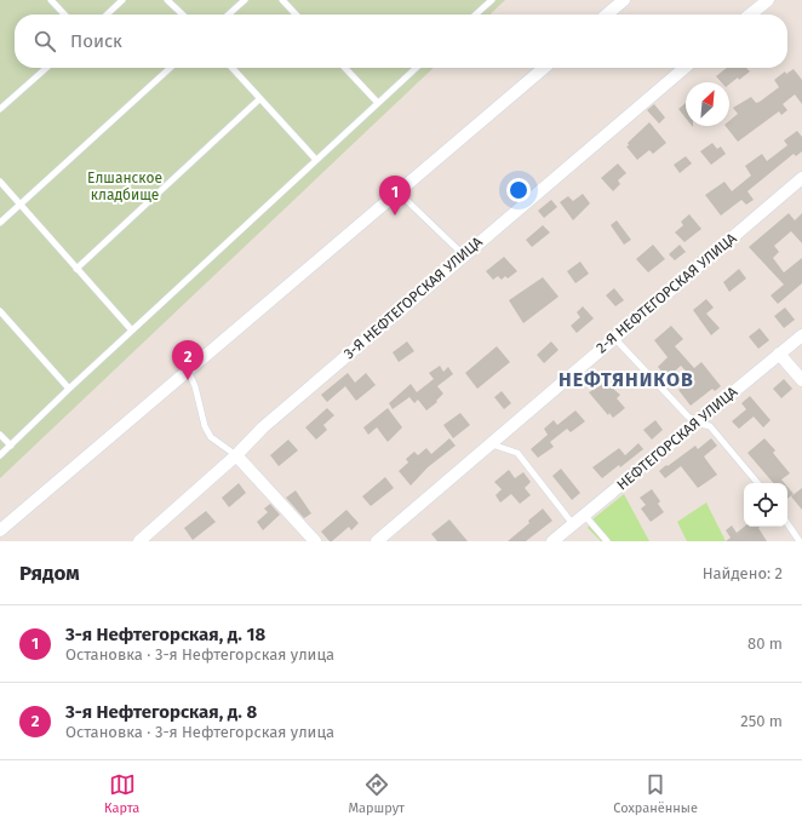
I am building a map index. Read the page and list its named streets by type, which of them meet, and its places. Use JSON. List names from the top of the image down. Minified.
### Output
{"streets":{"street":["2-Я НЕФТЕГОРСКАЯ УЛИЦА","3-Я НЕФТЕГОРСКАЯ УЛИЦА","НЕФТЕГОРСКАЯ УЛИЦА"]},"districts":["НЕФТЯНИКОВ"],"parks":["Елшанское кладбище"],"north":"top right","page":{"search":"Поиск","pins":["1","2"],"heading":["Рядом","Найдено: 2"],"list":[{"mark":"1","name":"3-я Нефтегорская, д. 18","note":"Остановка · 3-я Нефтегорская улица","value":"80 m"},{"mark":"2","name":"3-я Нефтегорская, д. 8","note":"Остановка · 3-я Нефтегорская улица","value":"250 m"}],"nav":["Карта","Маршрут","Сохранённые"]}}
